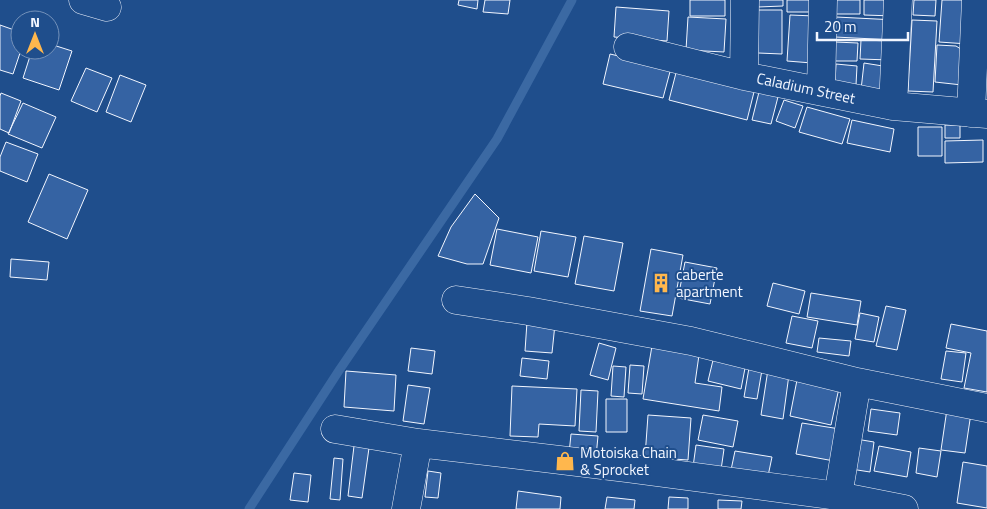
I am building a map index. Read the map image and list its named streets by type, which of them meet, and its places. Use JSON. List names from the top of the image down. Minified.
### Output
{"streets":{"street":["Caladium Street"]},"places":{"building":["caberte apartment"],"shop":["Motoiska Chain & Sprocket"]},"scale_bar":"20 m","north":"top"}
